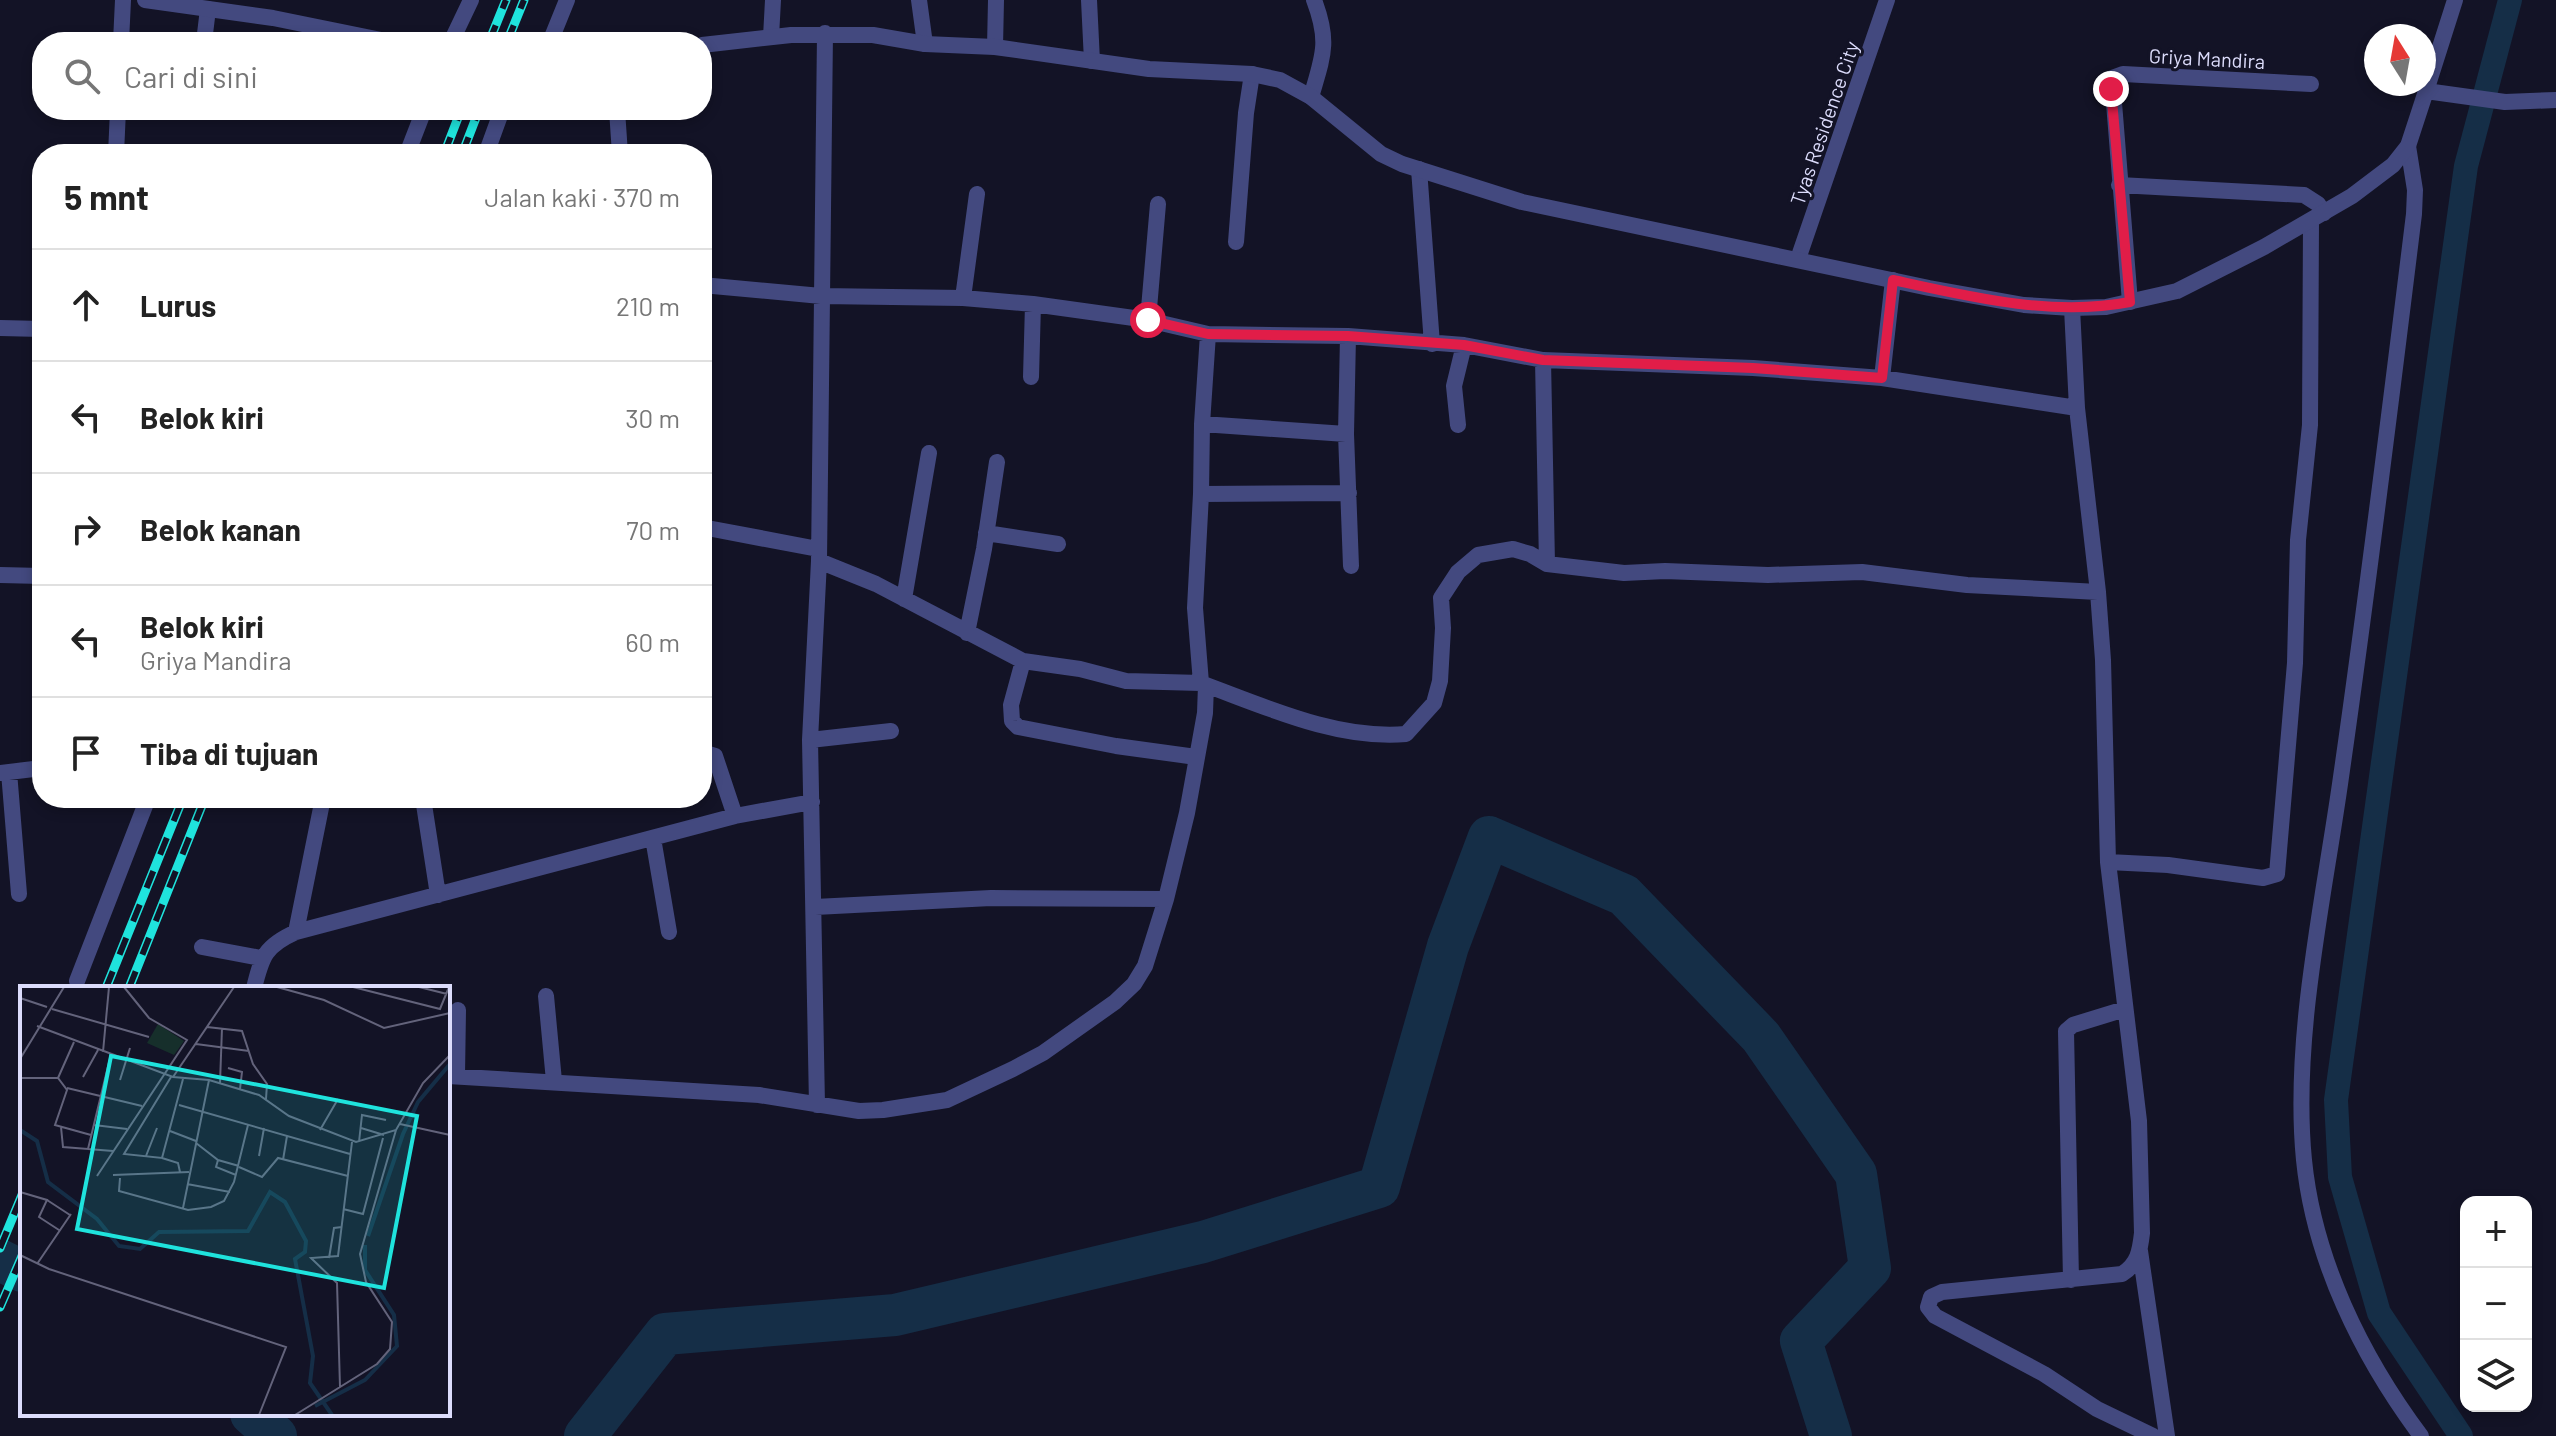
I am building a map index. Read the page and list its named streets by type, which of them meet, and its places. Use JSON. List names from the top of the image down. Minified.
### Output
{"streets":{"street":["Griya Mandira","Tyas Residence City"]},"north":"top","page":{"search":"Cari di sini","heading":["5 mnt","Jalan kaki · 370 m"],"list":[["Lurus","210 m"],["Belok kiri","30 m"],["Belok kanan","70 m"],["Belok kiri","Griya Mandira","60 m"],"Tiba di tujuan"],"map_buttons":["+","−"]}}
